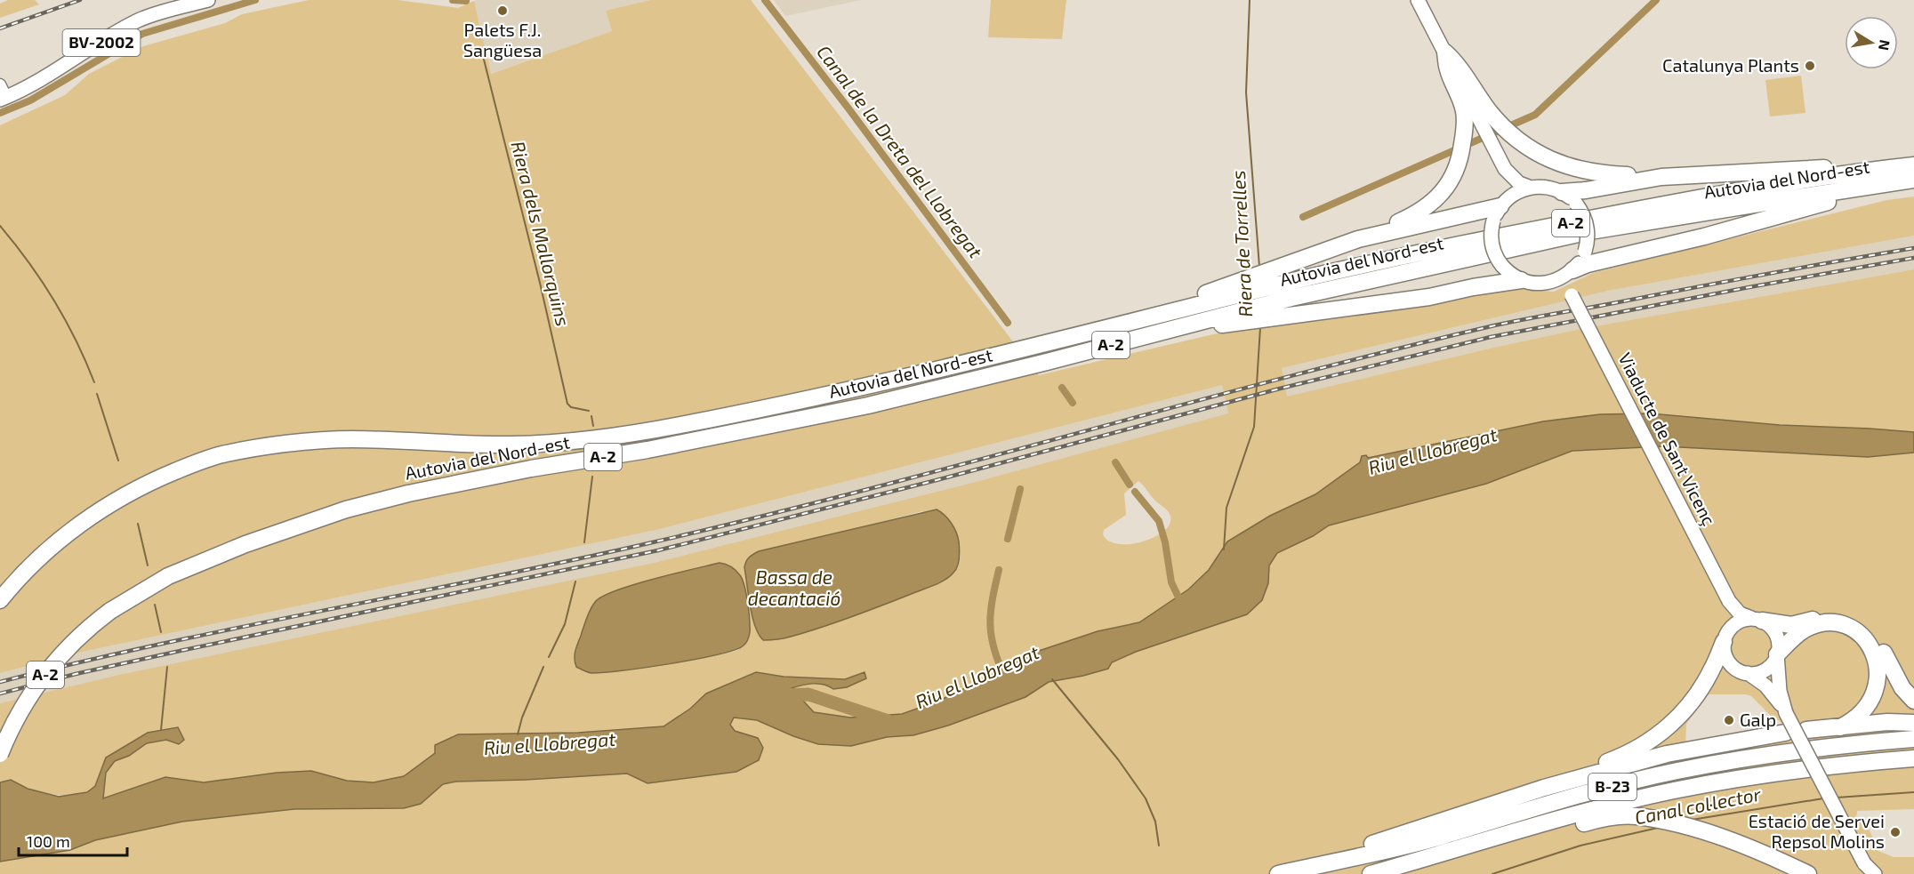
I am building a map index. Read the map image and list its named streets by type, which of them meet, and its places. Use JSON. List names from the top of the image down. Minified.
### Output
{"streets":{"highway":["Autovia del Nord-est","A-2","B-23"],"main road":["BV-2002","Viaducte de Sant Vicenç"]},"water":["Canal de la Dreta del Llobregat","Riera dels Mallorquins","Riera de Torrelles","Riu el Llobregat","Bassa de decantació","Canal col·lector"],"places":["Palets F.J. Sangüesa","Catalunya Plants","Galp","Estació de Servei Repsol Molins"],"scale_bar":"100 m","north":"right"}
